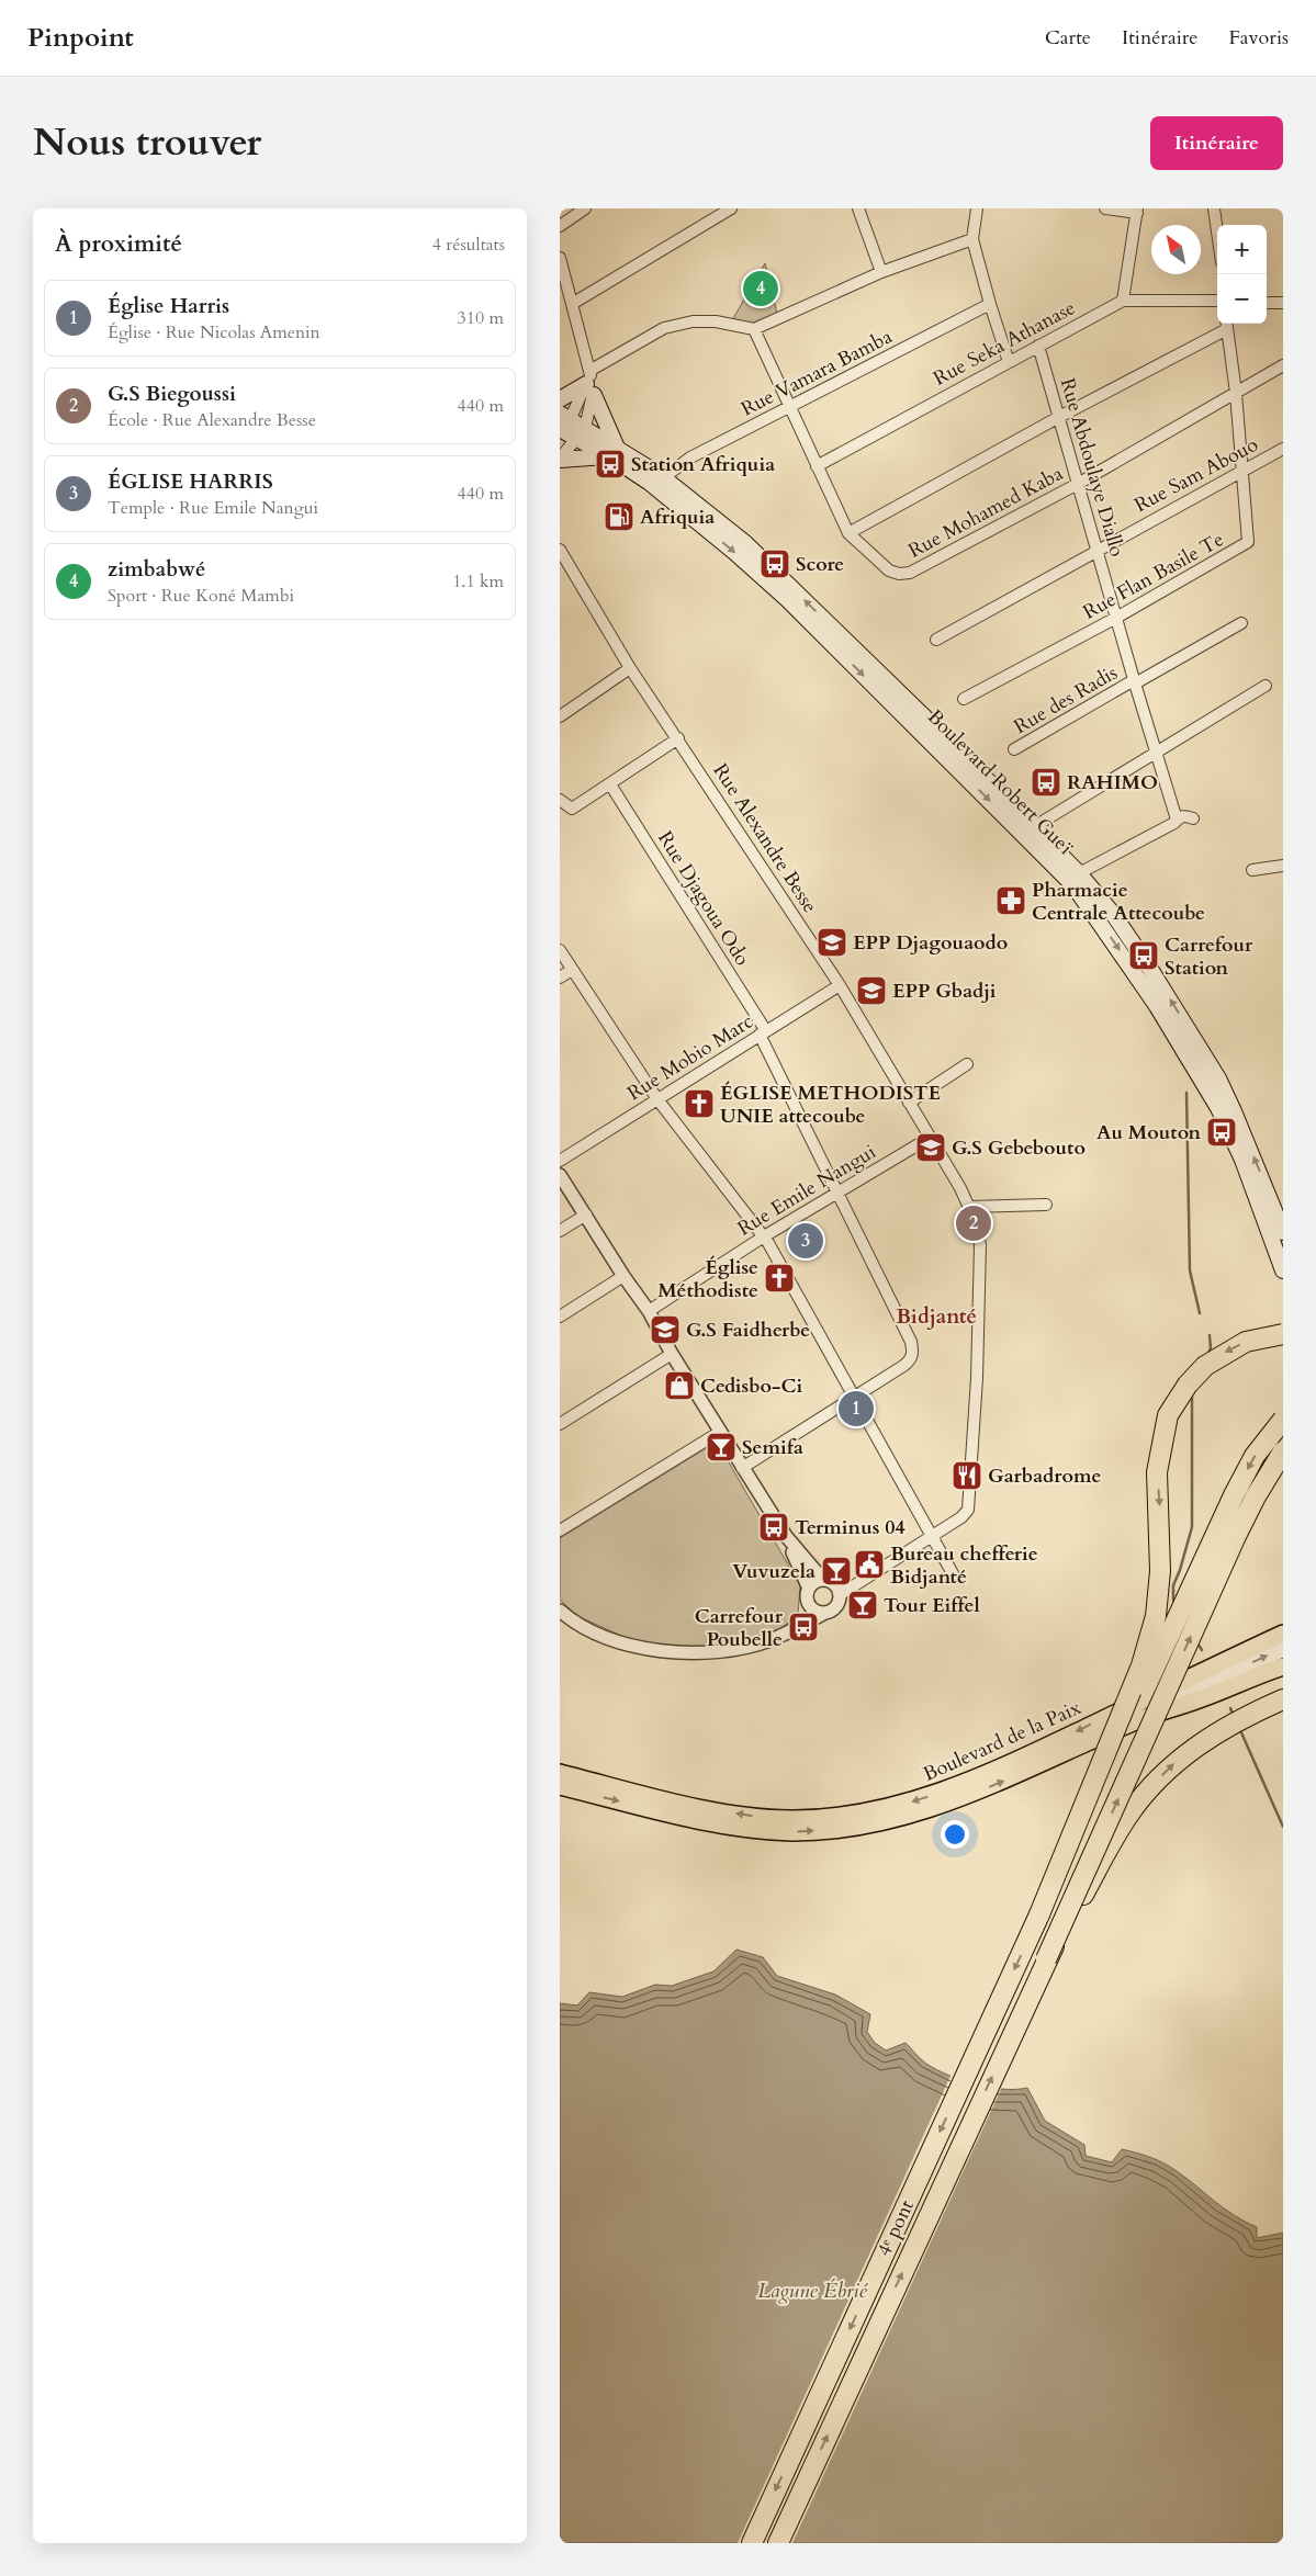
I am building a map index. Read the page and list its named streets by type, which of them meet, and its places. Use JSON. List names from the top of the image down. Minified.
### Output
{"streets":{"highway":["4ᵉ pont"],"main road":["Boulevard Robert Gueï","Boulevard de la Paix"],"street":["Rue Seka Athanase","Rue Vamara Bamba","Rue Abdoulaye Diallo","Rue Sam Abouo","Rue Mohamed Kaba","Rue Flan Basile Te","Rue des Radis","Rue Alexandre Besse","Rue Djagoua Odo","Rue Mobio Marc","Rue Emile Nangui"]},"crossings":[["Rue Seka Athanase","Rue Abdoulaye Diallo"],["Rue Seka Athanase","Rue Mohamed Kaba"],["Rue Vamara Bamba","Rue Mohamed Kaba"],["Rue Vamara Bamba","Boulevard Robert Gueï"],["Rue Abdoulaye Diallo","Rue Sam Abouo"],["Rue Abdoulaye Diallo","Rue Mohamed Kaba"],["Rue Abdoulaye Diallo","Rue Flan Basile Te"],["Rue Abdoulaye Diallo","Rue des Radis"],["Rue Sam Abouo","Rue Flan Basile Te"],["Rue Mohamed Kaba","Rue Flan Basile Te"],["Rue Alexandre Besse","Rue Mobio Marc"],["Rue Alexandre Besse","Rue Emile Nangui"],["Rue Djagoua Odo","Rue Mobio Marc"],["Rue Djagoua Odo","Rue Emile Nangui"]],"districts":["Bidjanté"],"water":["Lagune Ébrié"],"places":{"bus stop":["Station Afriquia","Score","RAHIMO","Carrefour Station","Au Mouton","Terminus 04","Carrefour Poubelle"],"fuel station":["Afriquia"],"pharmacy":["Pharmacie Centrale Attecoube"],"school or university":["EPP Djagouaodo","EPP Gbadji","G.S Gebebouto","G.S Faidherbe"],"church":["ÉGLISE METHODISTE UNIE attecoube","Église Méthodiste"],"shop":["Cedisbo-Ci"],"bar":["Semifa","Vuvuzela","Tour Eiffel"],"restaurant":["Garbadrome"],"public building":["Bureau chefferie Bidjanté"]},"north":"top left","page":{"header":"Pinpoint","nav":["Carte","Itinéraire","Favoris"],"title":"Nous trouver","buttons":"Itinéraire","heading":["À proximité","4 résultats"],"map_buttons":["+","−"],"pins":["4","2","3","1"],"list":[{"mark":"1","name":"Église Harris","note":"Église · Rue Nicolas Amenin","value":"310 m"},{"mark":"2","name":"G.S Biegoussi","note":"École · Rue Alexandre Besse","value":"440 m"},{"mark":"3","name":"ÉGLISE HARRIS","note":"Temple · Rue Emile Nangui","value":"440 m"},{"mark":"4","name":"zimbabwé","note":"Sport · Rue Koné Mambi","value":"1.1 km"}]}}
